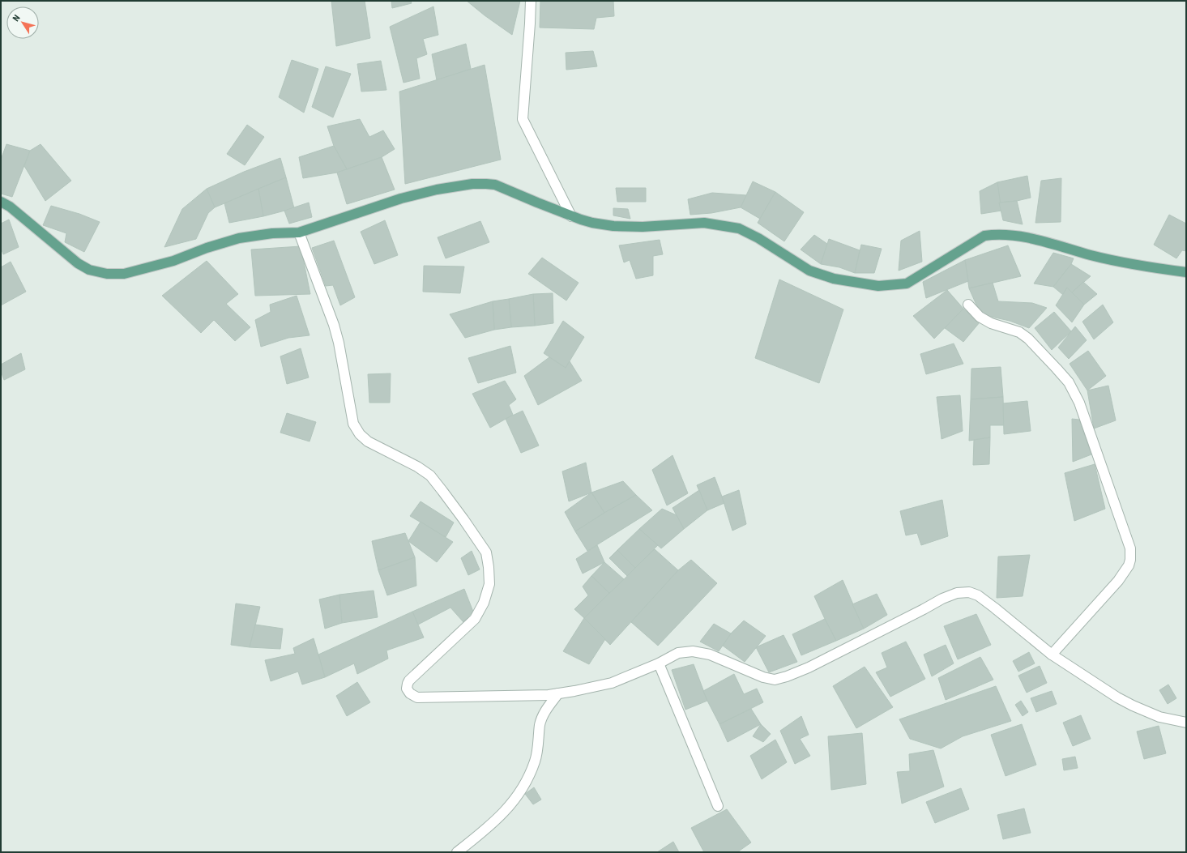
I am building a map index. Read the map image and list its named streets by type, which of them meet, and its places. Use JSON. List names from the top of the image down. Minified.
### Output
{"north":"top left"}
